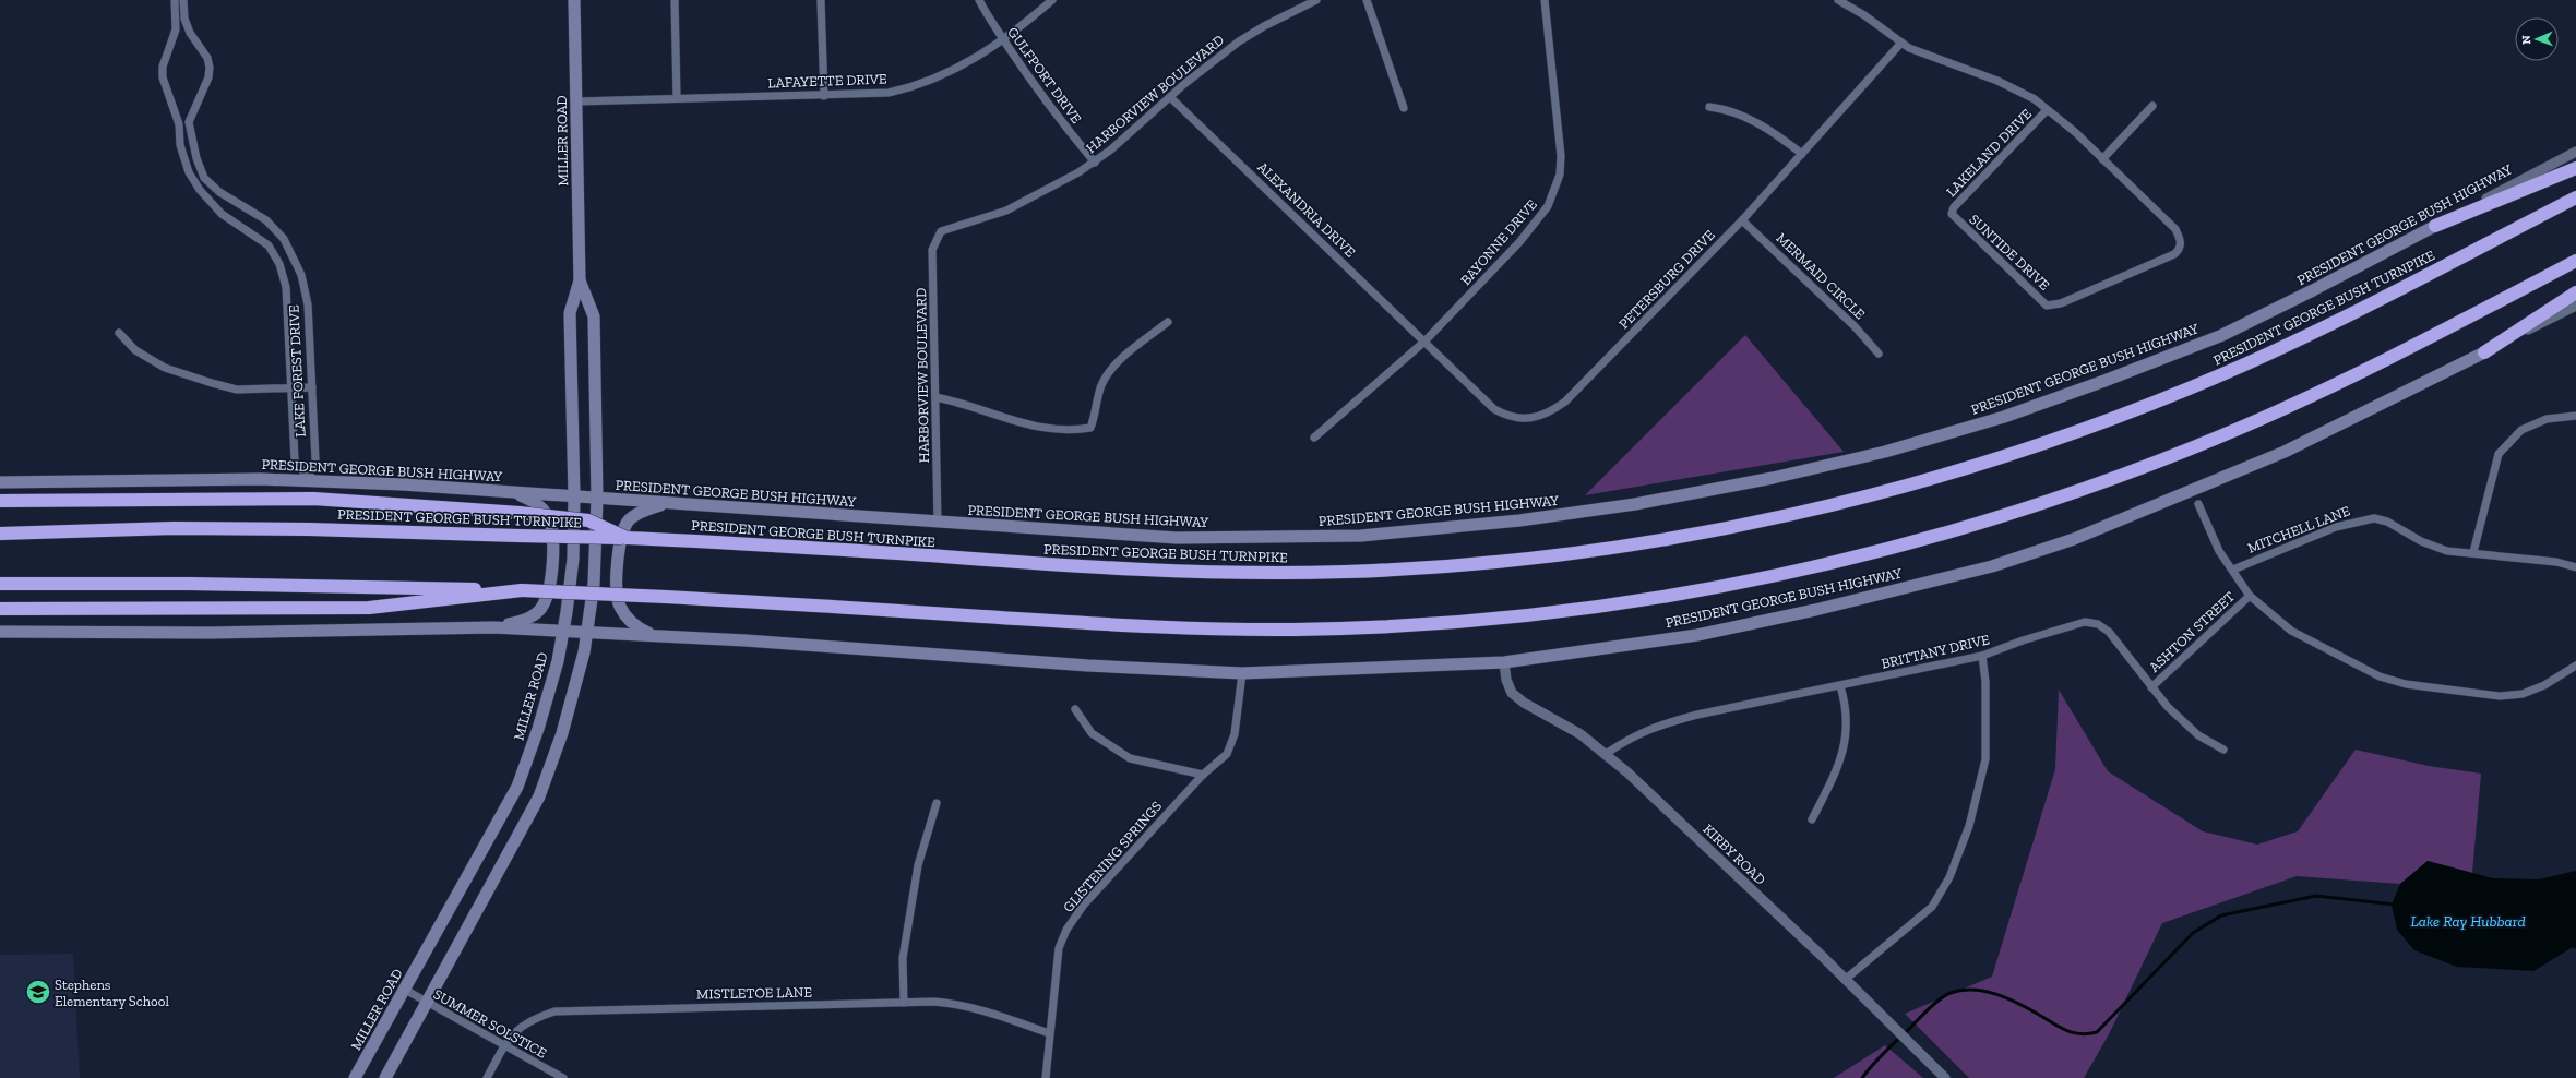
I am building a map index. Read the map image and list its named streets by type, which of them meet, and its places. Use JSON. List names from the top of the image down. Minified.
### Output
{"streets":{"highway":["PRESIDENT GEORGE BUSH TURNPIKE"],"main road":["MILLER ROAD","PRESIDENT GEORGE BUSH HIGHWAY"],"street":["GULFPORT DRIVE","LAFAYETTE DRIVE","HARBORVIEW BOULEVARD","LAKELAND DRIVE","ALEXANDRIA DRIVE","BAYONNE DRIVE","SUNTIDE DRIVE","MERMAID CIRCLE","PETERSBURG DRIVE","LAKE FOREST DRIVE","MITCHELL LANE","ASHTON STREET","BRITTANY DRIVE","KIRBY ROAD","GLISTENING SPRINGS","MISTLETOE LANE","SUMMER SOLSTICE"]},"crossings":[["GULFPORT DRIVE","LAFAYETTE DRIVE"],["GULFPORT DRIVE","HARBORVIEW BOULEVARD"],["LAFAYETTE DRIVE","MILLER ROAD"],["HARBORVIEW BOULEVARD","ALEXANDRIA DRIVE"],["HARBORVIEW BOULEVARD","PRESIDENT GEORGE BUSH HIGHWAY"],["MILLER ROAD","PRESIDENT GEORGE BUSH HIGHWAY"],["MILLER ROAD","SUMMER SOLSTICE"],["LAKELAND DRIVE","SUNTIDE DRIVE"],["ALEXANDRIA DRIVE","BAYONNE DRIVE"],["ALEXANDRIA DRIVE","PETERSBURG DRIVE"],["PRESIDENT GEORGE BUSH HIGHWAY","LAKE FOREST DRIVE"],["PRESIDENT GEORGE BUSH HIGHWAY","KIRBY ROAD"],["PRESIDENT GEORGE BUSH HIGHWAY","GLISTENING SPRINGS"],["BAYONNE DRIVE","PETERSBURG DRIVE"],["MERMAID CIRCLE","PETERSBURG DRIVE"],["ASHTON STREET","BRITTANY DRIVE"],["BRITTANY DRIVE","KIRBY ROAD"],["GLISTENING SPRINGS","MISTLETOE LANE"],["MISTLETOE LANE","SUMMER SOLSTICE"]],"water":["Lake Ray Hubbard"],"places":{"school or university":["Stephens Elementary School"]},"north":"left"}
